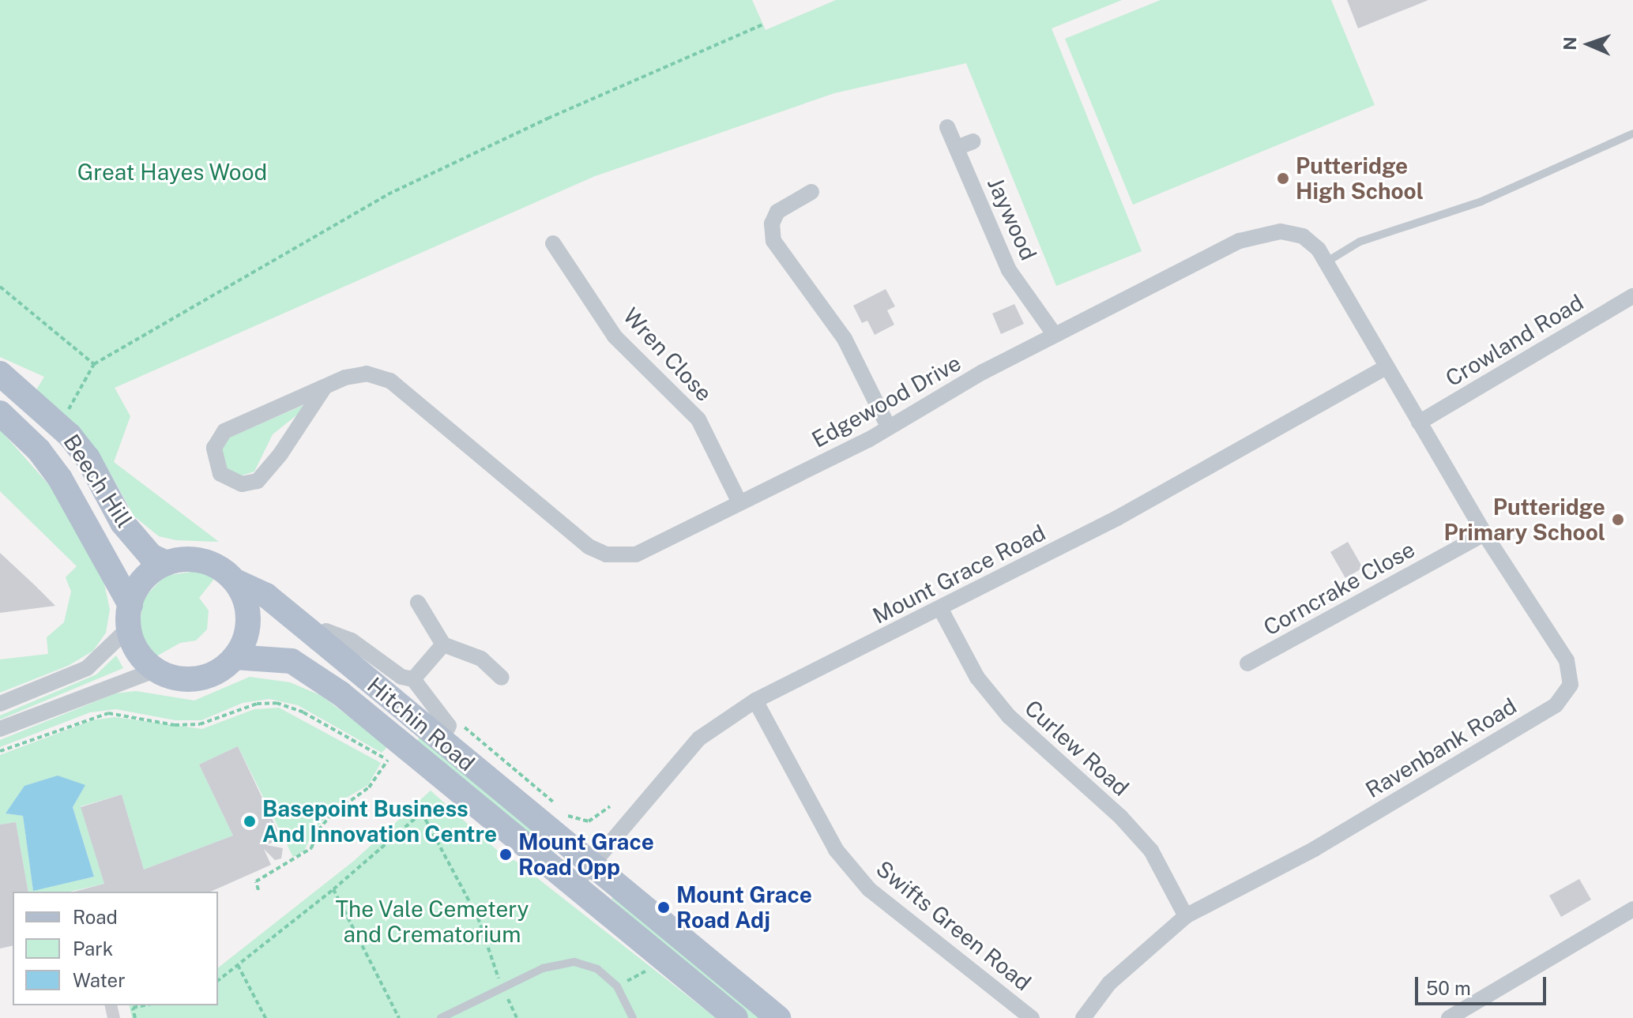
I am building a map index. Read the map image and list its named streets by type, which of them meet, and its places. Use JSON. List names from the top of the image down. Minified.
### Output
{"streets":{"main road":["Beech Hill","Hitchin Road"],"street":["Jaywood","Crowland Road","Wren Close","Edgewood Drive","Mount Grace Road","Corncrake Close","Curlew Road","Ravenbank Road","Swifts Green Road"]},"crossings":[["Jaywood","Edgewood Drive"],["Crowland Road","Edgewood Drive"],["Crowland Road","Ravenbank Road"],["Wren Close","Edgewood Drive"],["Edgewood Drive","Mount Grace Road"],["Edgewood Drive","Ravenbank Road"],["Beech Hill","Hitchin Road"],["Mount Grace Road","Hitchin Road"],["Mount Grace Road","Curlew Road"],["Mount Grace Road","Swifts Green Road"],["Corncrake Close","Ravenbank Road"],["Curlew Road","Ravenbank Road"]],"parks":["Great Hayes Wood","The Vale Cemetery and Crematorium"],"places":["Putteridge High School","Putteridge Primary School","Basepoint Business And Innovation Centre","Mount Grace Road Opp","Mount Grace Road Adj"],"legend":["Road","Park","Water"],"scale_bar":"50 m","north":"left"}
